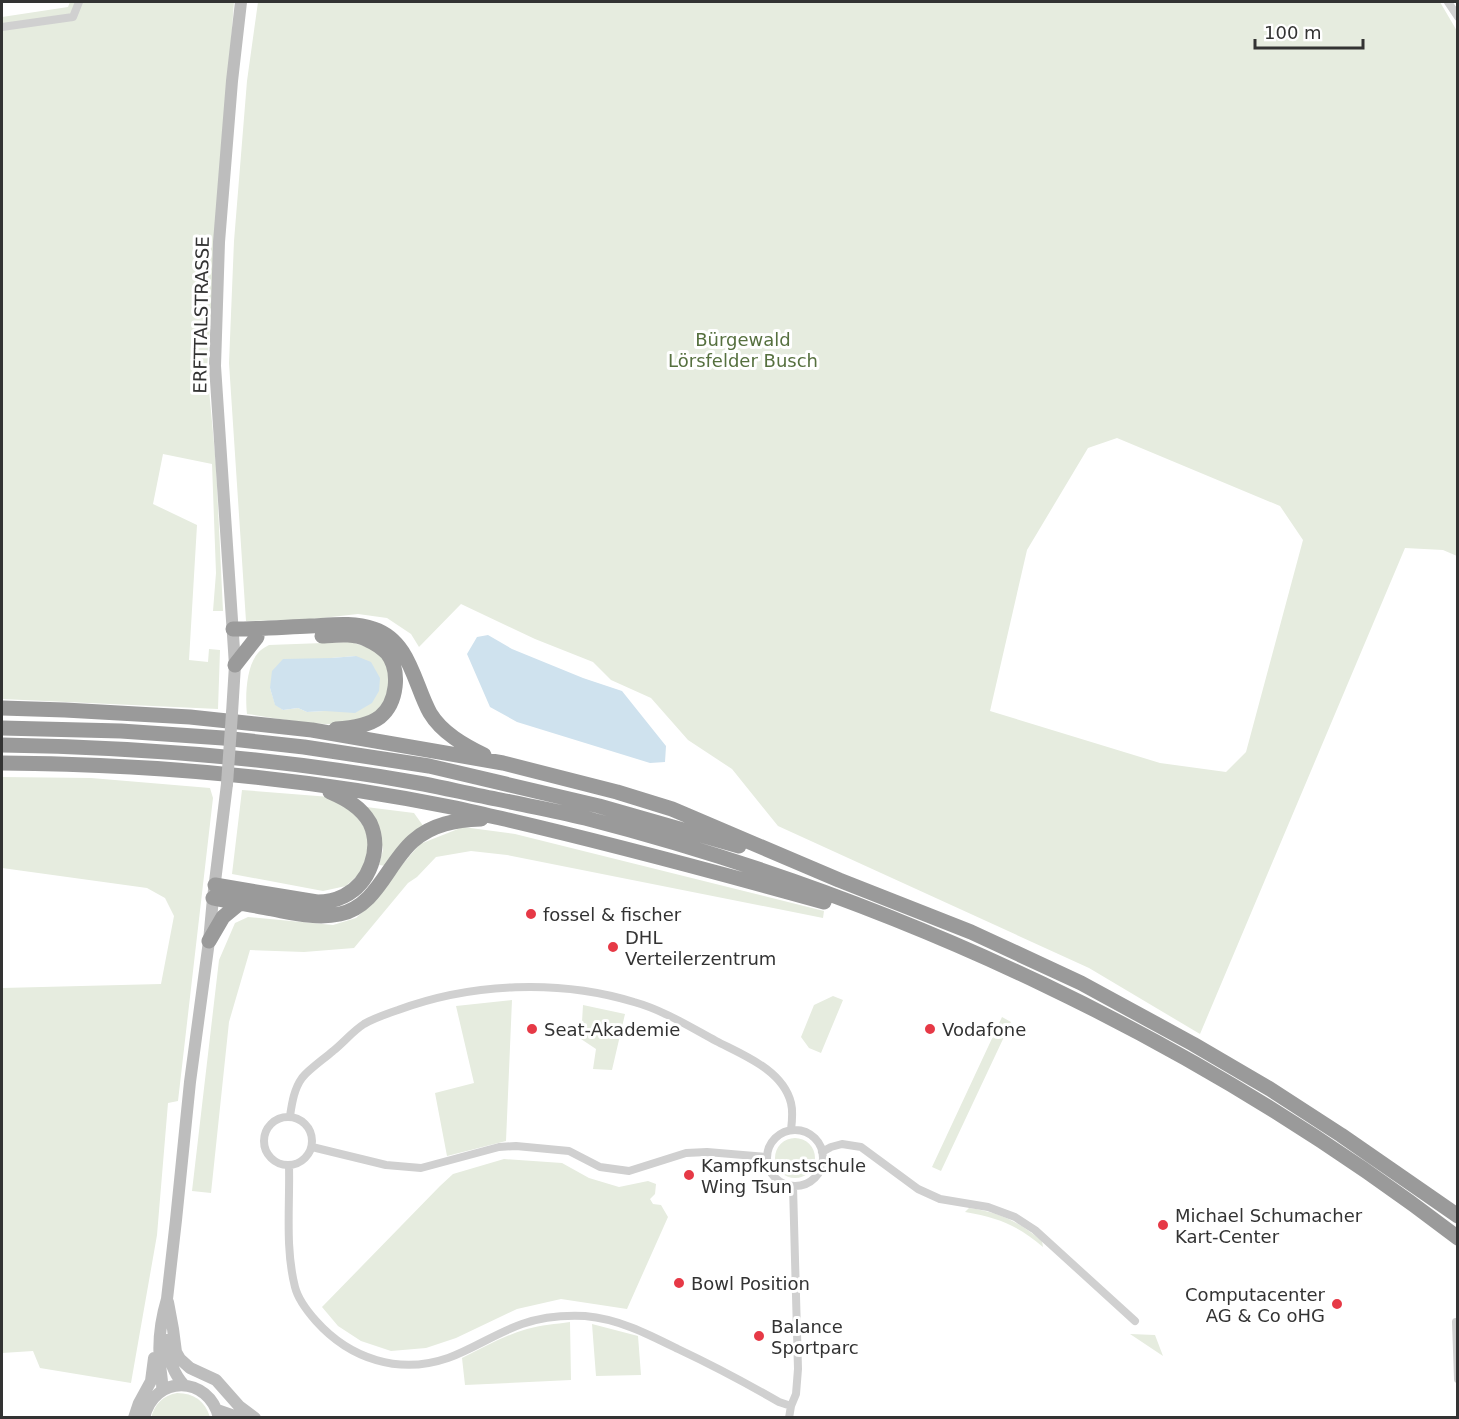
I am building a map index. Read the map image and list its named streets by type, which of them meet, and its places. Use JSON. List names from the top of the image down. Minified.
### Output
{"streets":{"main road":["ERFTTALSTRASSE"]},"parks":["Bürgewald Lörsfelder Busch"],"places":["fossel & fischer","DHL Verteilerzentrum","Seat-Akademie","Vodafone","Kampfkunstschule Wing Tsun","Michael Schumacher Kart-Center","Bowl Position","Computacenter AG & Co oHG","Balance Sportparc"],"scale_bar":"100 m"}
